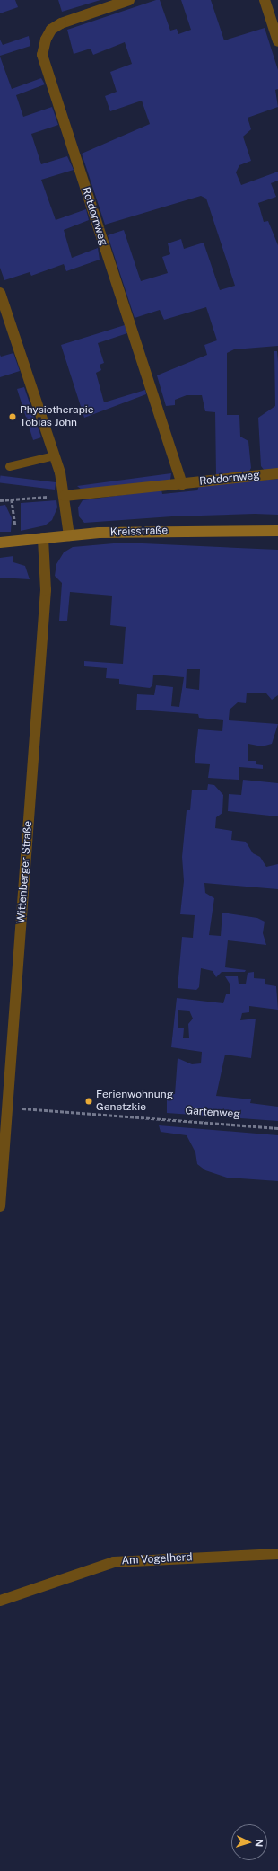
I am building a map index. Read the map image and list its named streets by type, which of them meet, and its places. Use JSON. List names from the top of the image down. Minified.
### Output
{"streets":{"main road":["Kreisstraße"],"street":["Rotdornweg","Wittenberger Straße","Am Vogelherd"],"path":["Gartenweg"]},"crossings":[["Kreisstraße","Wittenberger Straße"],["Wittenberger Straße","Gartenweg"]],"places":["Physiotherapie Tobias John","Ferienwohnung Genetzkie"],"north":"right"}
